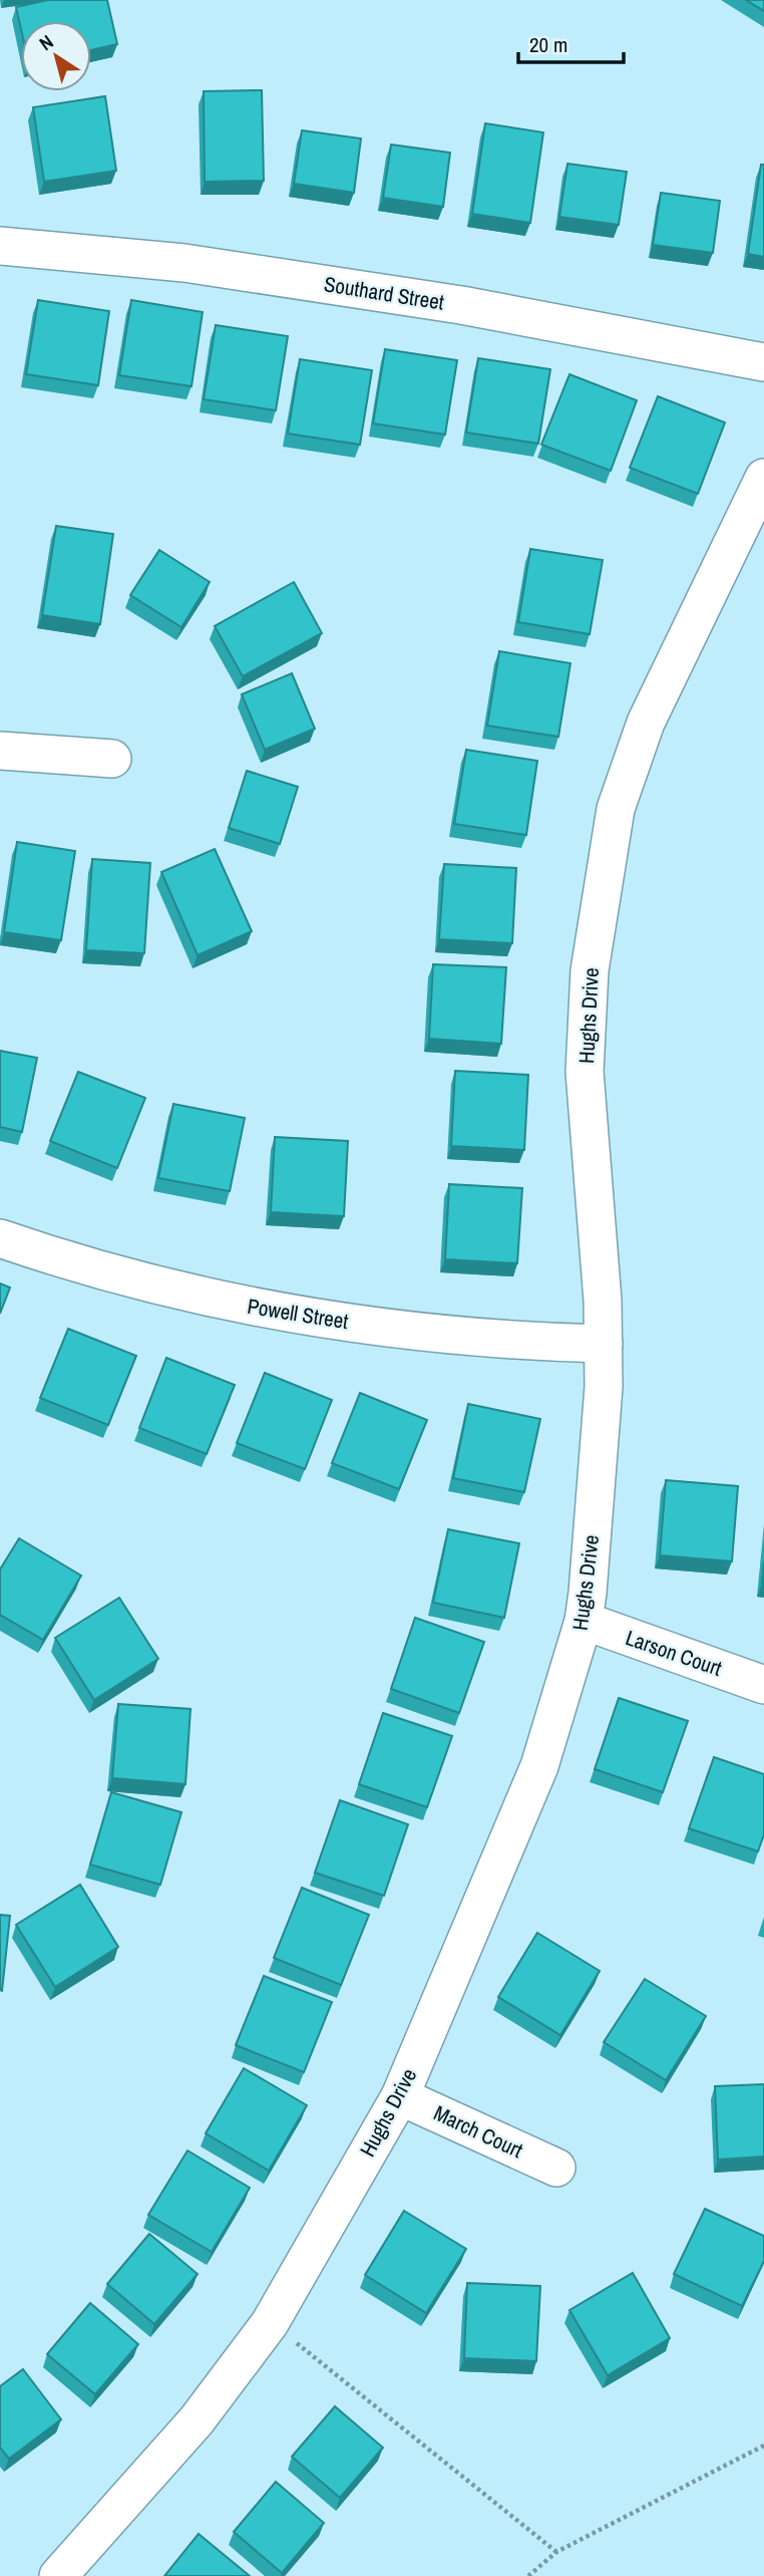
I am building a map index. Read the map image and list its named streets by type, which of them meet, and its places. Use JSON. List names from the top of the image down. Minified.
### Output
{"streets":{"street":["Southard Street","Hughs Drive","Powell Street","Larson Court","March Court"]},"crossings":[["Hughs Drive","Powell Street"],["Hughs Drive","Larson Court"],["Hughs Drive","March Court"]],"scale_bar":"20 m","north":"top left"}
